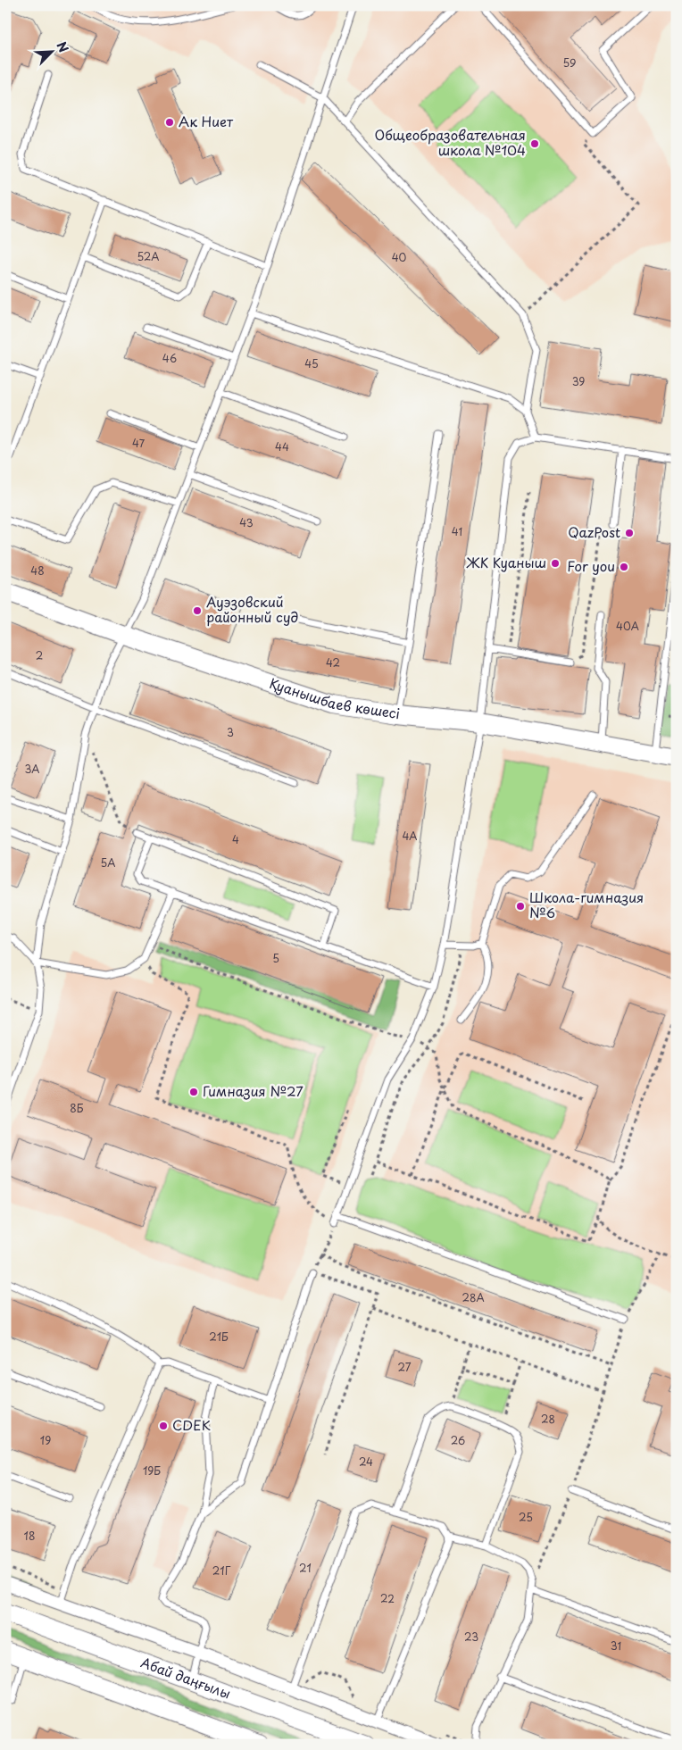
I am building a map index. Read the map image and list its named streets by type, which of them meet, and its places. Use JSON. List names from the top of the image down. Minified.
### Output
{"streets":{"street":["Қуанышбаев көшесі","Абай даңғылы"]},"places":["Ак Ниет","Общеобразовательная школа №104","QazPost","ЖК Куаныш","For you","Ауэзовский районный суд","Школа-гимназия №6","Гимназия №27","CDEK"],"house_numbers":["59","52А","40","46","45","39","47","44","43","41","48","40А","2","42","3","3А","4А","4","5А","5","8Б","28А","21Б","27","28","19","26","24","19Б","25","18","21","21Г","22","23","31"],"north":"top right"}
